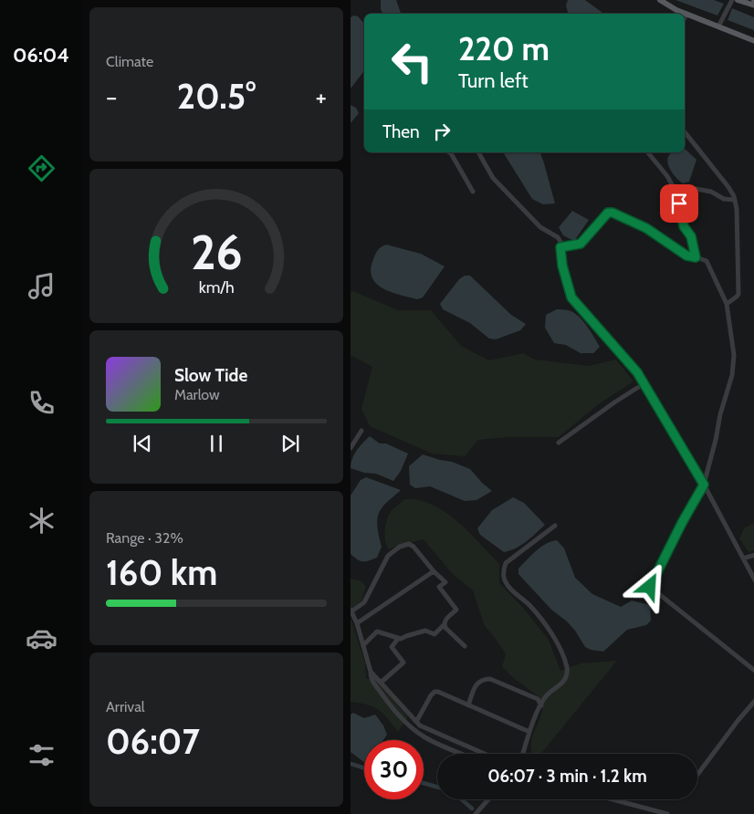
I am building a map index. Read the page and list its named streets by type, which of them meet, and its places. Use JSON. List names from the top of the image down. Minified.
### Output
{"page":{"tabs":"06:04","tile":["Climate",["Range · 32%","160 km"],["Arrival","06:07"]],"turn":["220 m","Turn left"],"heat":["−","20.5°","+"],"then":"Then","song":["Slow Tide","Marlow"],"limit":"30","trip":"06:07 · 3 min · 1.2 km","gauge":["26","km/h"]}}
